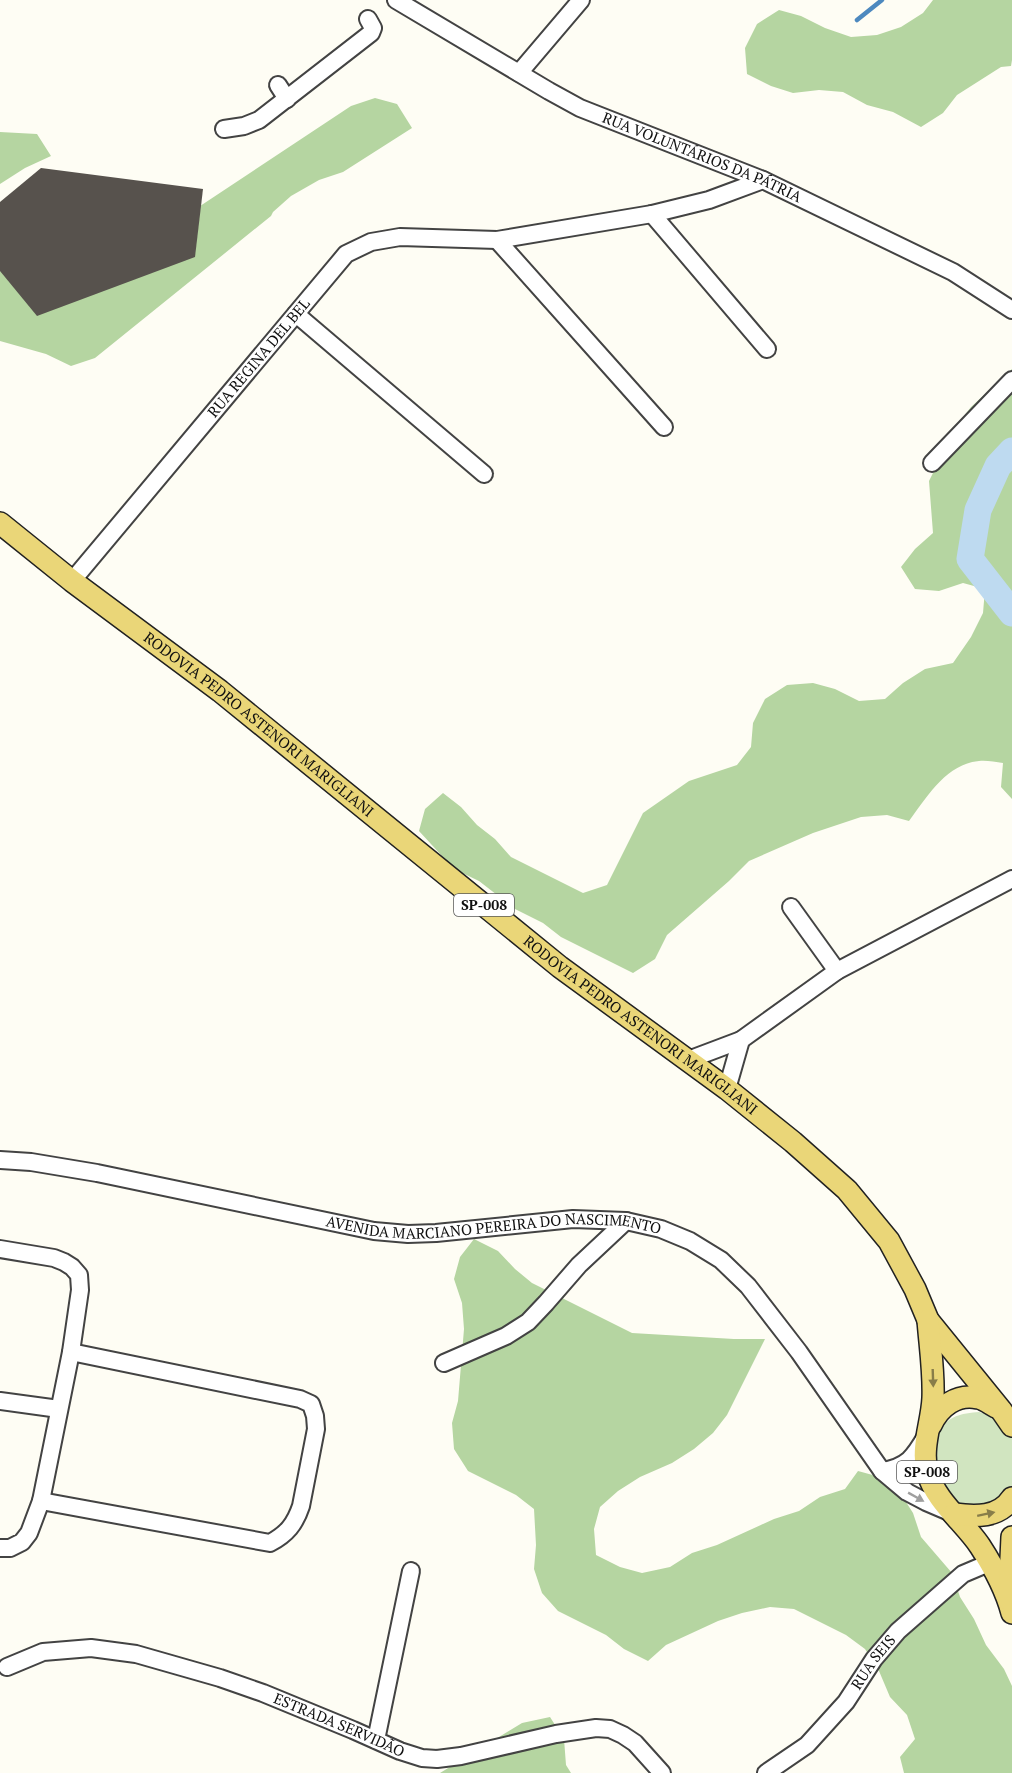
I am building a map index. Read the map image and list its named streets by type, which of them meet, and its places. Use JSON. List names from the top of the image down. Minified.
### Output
{"streets":{"main road":["RODOVIA PEDRO ASTENORI MARIGLIANI","SP-008"],"street":["RUA VOLUNTÁRIOS DA PÁTRIA","RUA REGINA DEL BEL","AVENIDA MARCIANO PEREIRA DO NASCIMENTO","RUA SEIS","ESTRADA SERVIDÃO"]},"crossings":[["RUA VOLUNTÁRIOS DA PÁTRIA","RUA REGINA DEL BEL"],["RUA REGINA DEL BEL","RODOVIA PEDRO ASTENORI MARIGLIANI"],["RODOVIA PEDRO ASTENORI MARIGLIANI","AVENIDA MARCIANO PEREIRA DO NASCIMENTO"],["RODOVIA PEDRO ASTENORI MARIGLIANI","RUA SEIS"]]}
